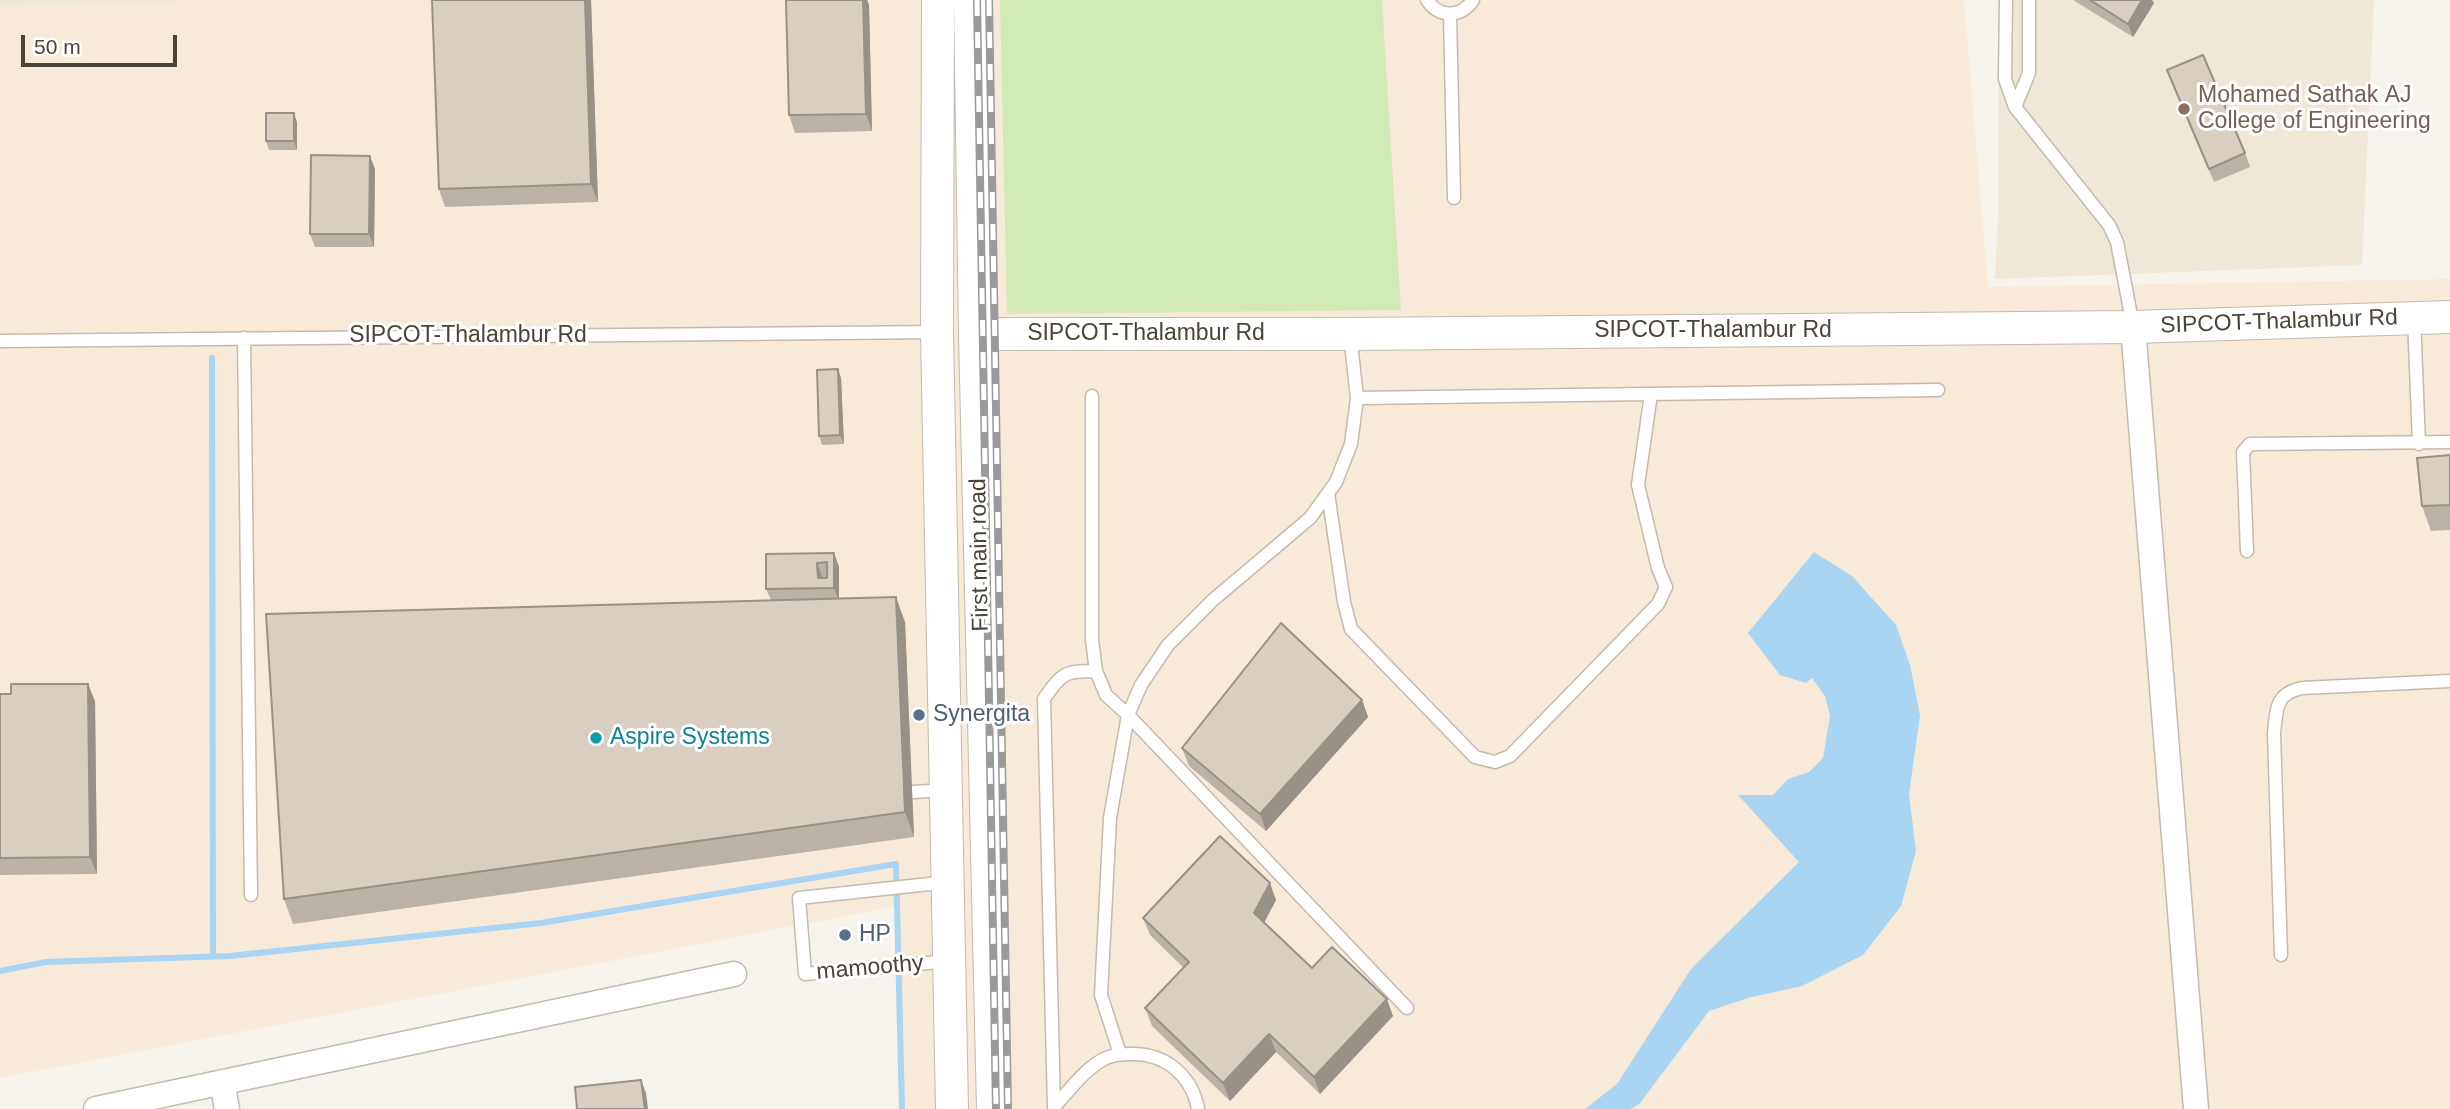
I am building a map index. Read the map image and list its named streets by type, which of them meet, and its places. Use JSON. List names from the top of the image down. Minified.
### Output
{"streets":{"street":["SIPCOT-Thalambur Rd","First main road"],"lane":["mamoothy"]},"crossings":[["SIPCOT-Thalambur Rd","First main road"]],"places":["Mohamed Sathak AJ College of Engineering","Synergita","Aspire Systems","HP"],"scale_bar":"50 m"}
